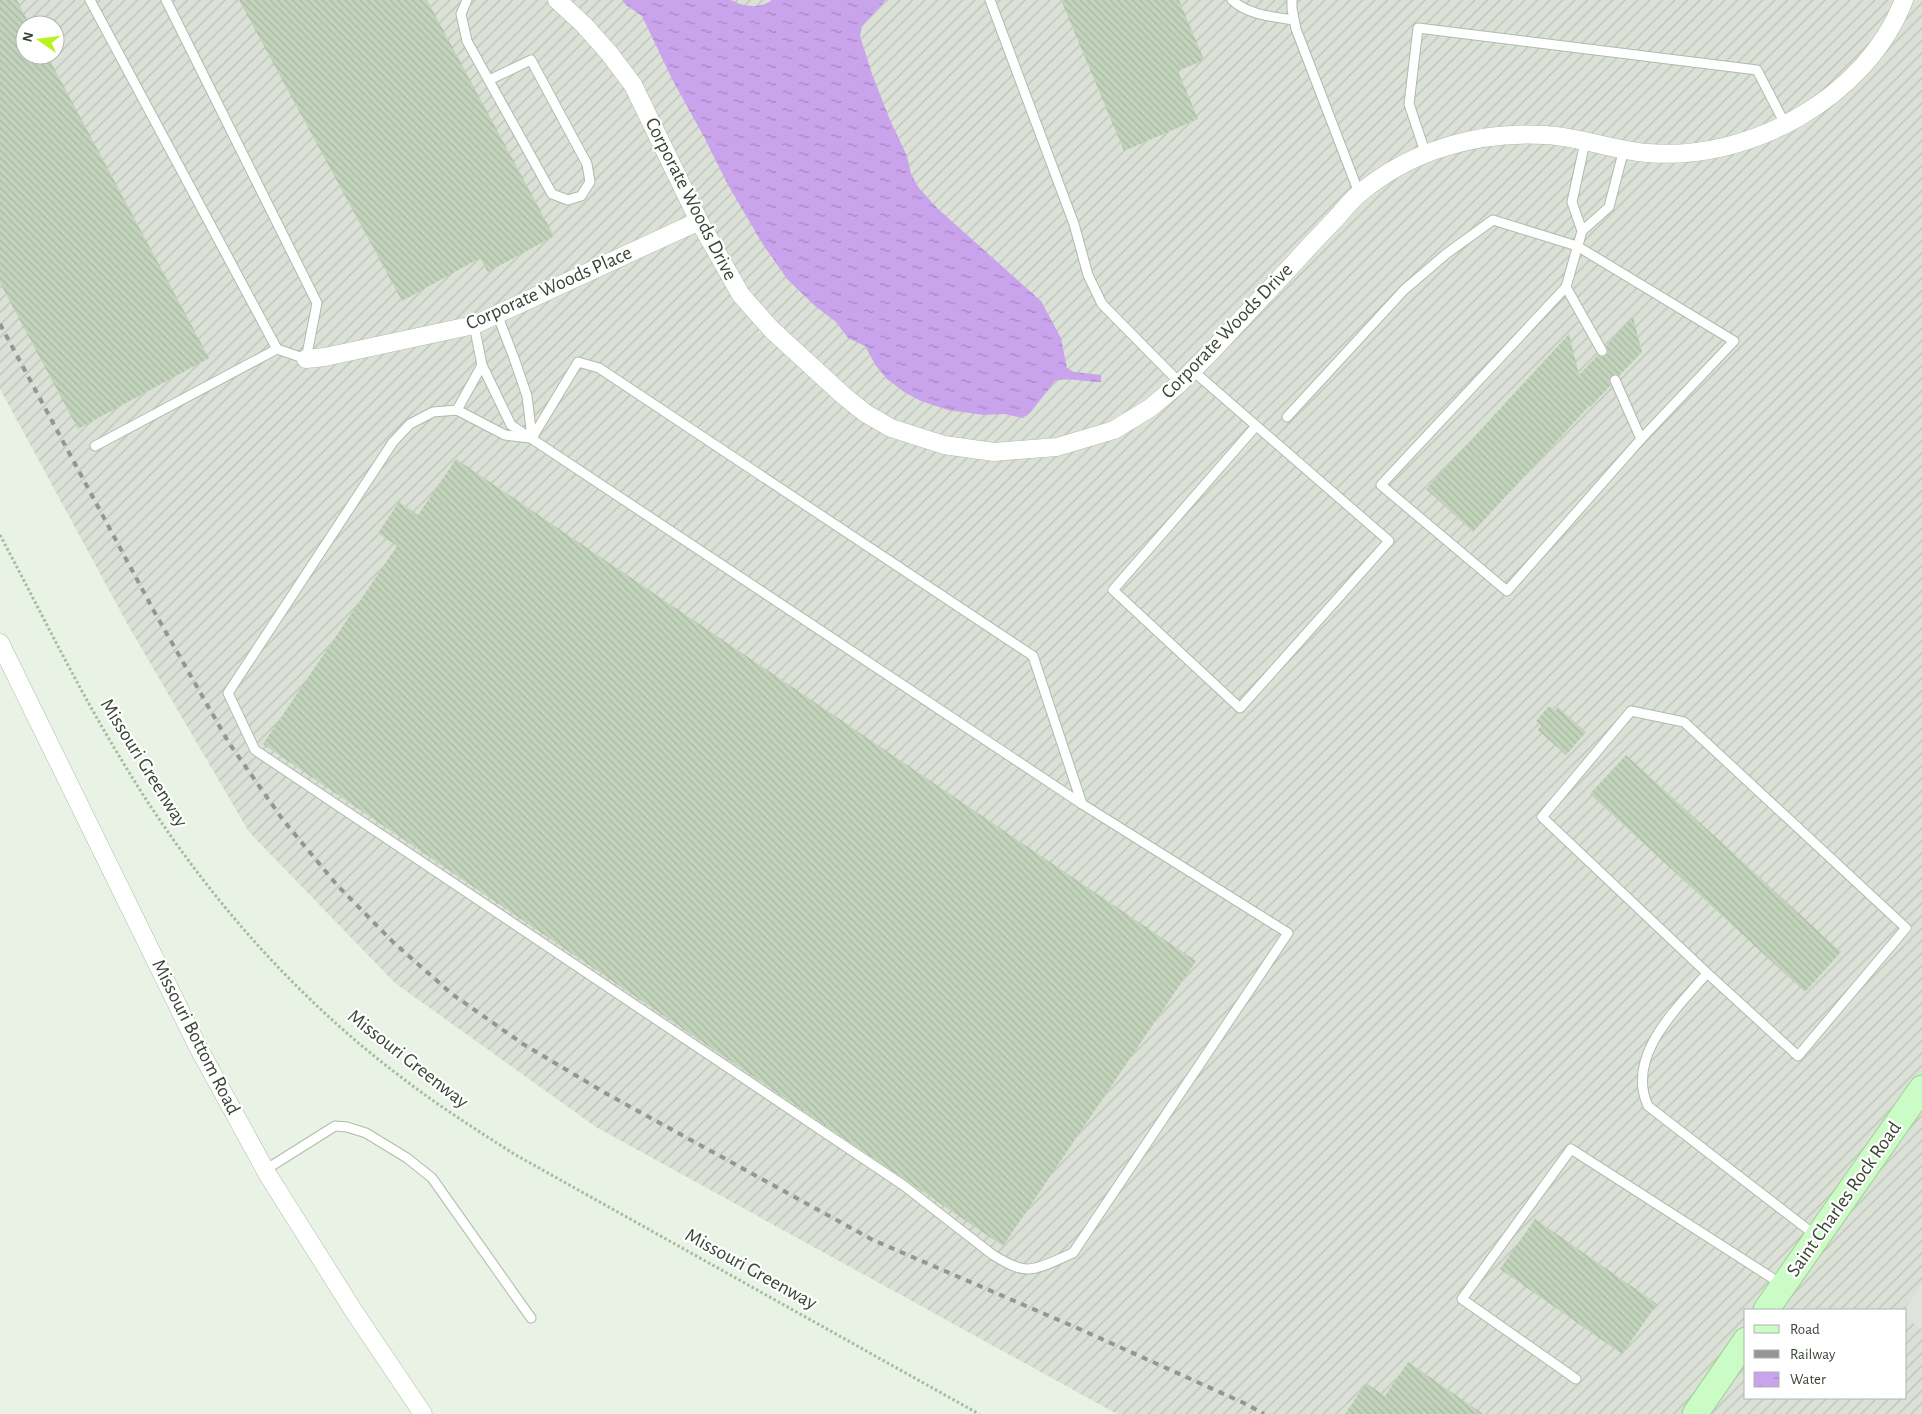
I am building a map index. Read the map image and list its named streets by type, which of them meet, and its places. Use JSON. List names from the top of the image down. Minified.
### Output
{"streets":{"street":["Corporate Woods Drive","Corporate Woods Place","Missouri Bottom Road","Saint Charles Rock Road"],"path":["Missouri Greenway"]},"crossings":[["Corporate Woods Drive","Corporate Woods Place"]],"legend":["Road","Railway","Water"],"north":"left"}
